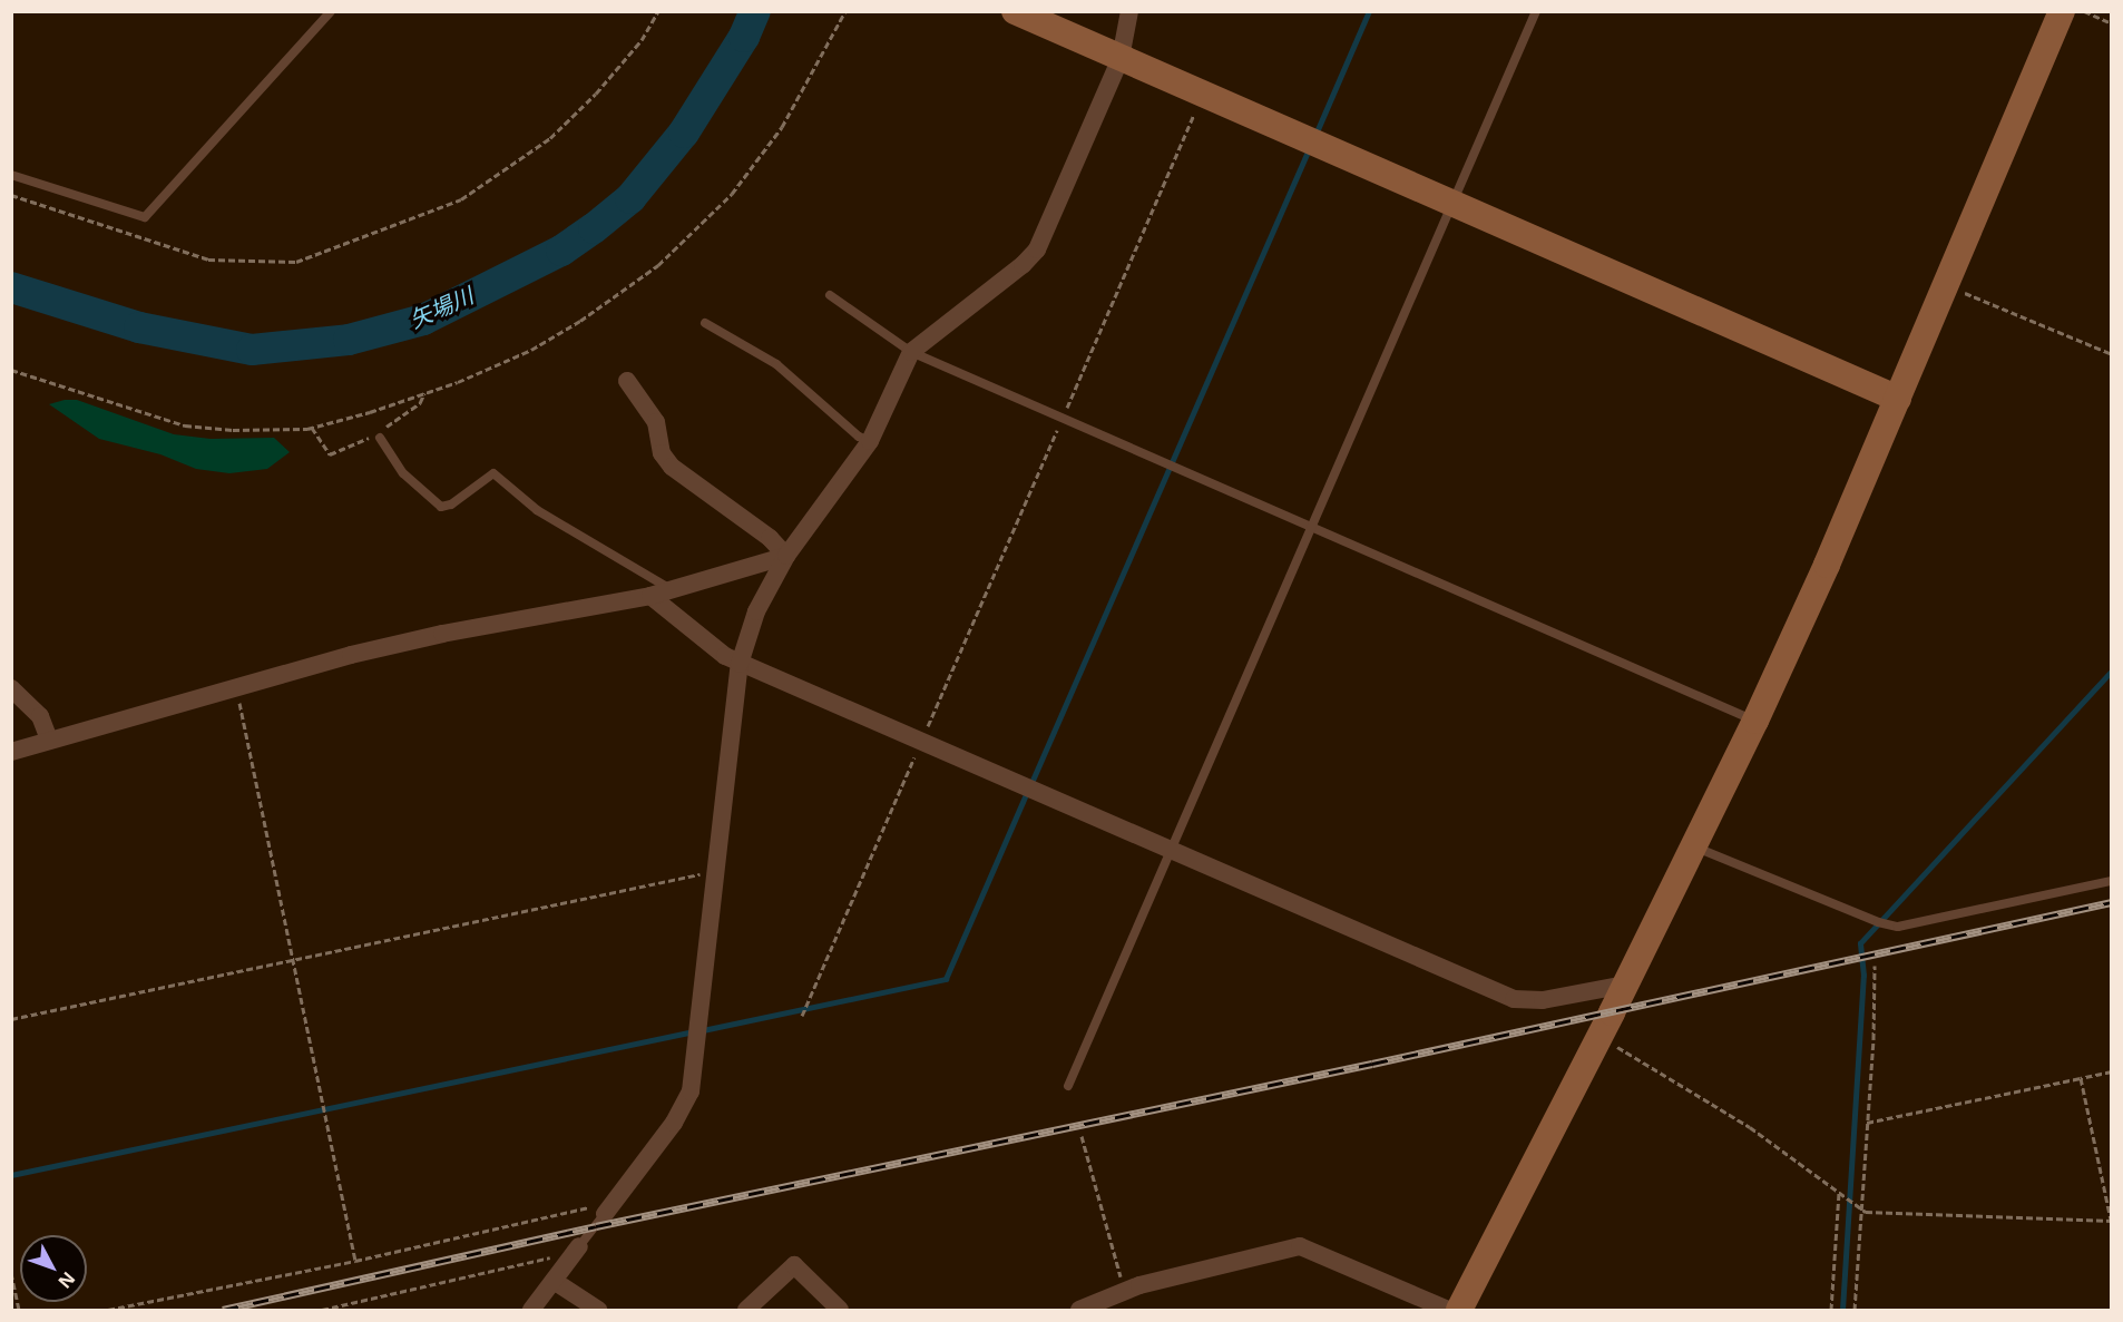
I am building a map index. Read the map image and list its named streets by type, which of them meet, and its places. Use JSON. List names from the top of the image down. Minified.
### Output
{"water":["矢場川"],"north":"bottom right"}
